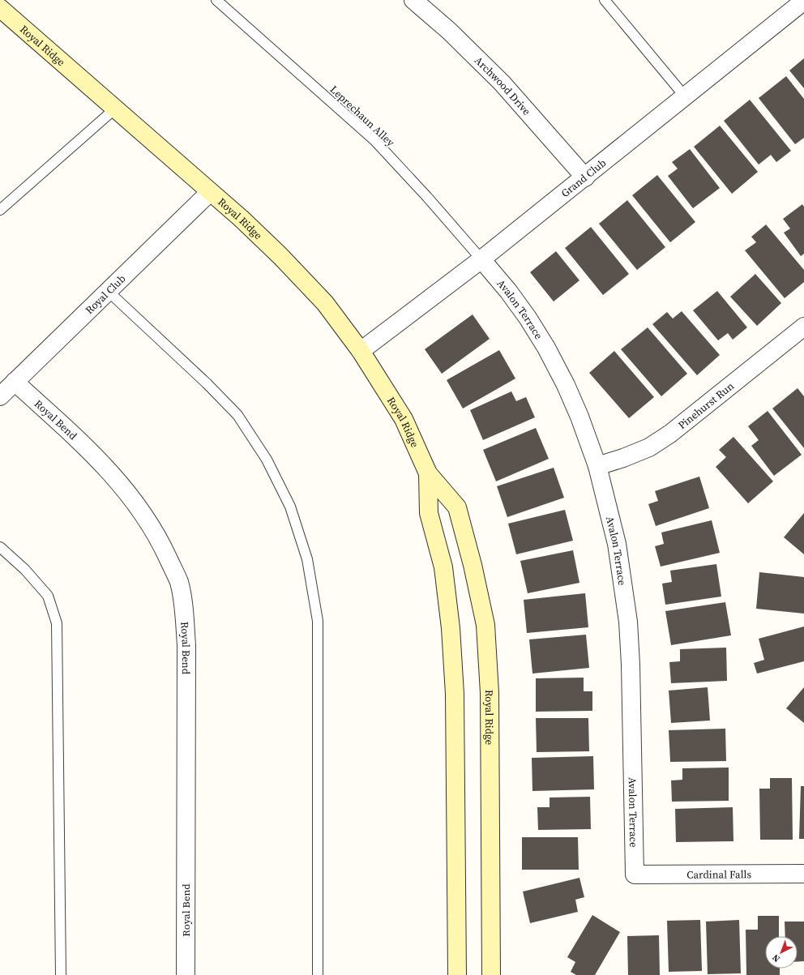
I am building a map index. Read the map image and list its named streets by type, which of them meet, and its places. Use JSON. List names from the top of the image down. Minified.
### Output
{"streets":{"street":["Royal Ridge","Archwood Drive","Grand Club","Royal Club","Avalon Terrace","Pinehurst Run","Royal Bend","Cardinal Falls"],"lane":["Leprechaun Alley"]},"crossings":[["Royal Ridge","Grand Club"],["Royal Ridge","Royal Club"],["Archwood Drive","Grand Club"],["Leprechaun Alley","Grand Club"],["Leprechaun Alley","Avalon Terrace"],["Grand Club","Avalon Terrace"],["Royal Club","Royal Bend"],["Avalon Terrace","Pinehurst Run"],["Avalon Terrace","Cardinal Falls"]],"north":"bottom left"}
